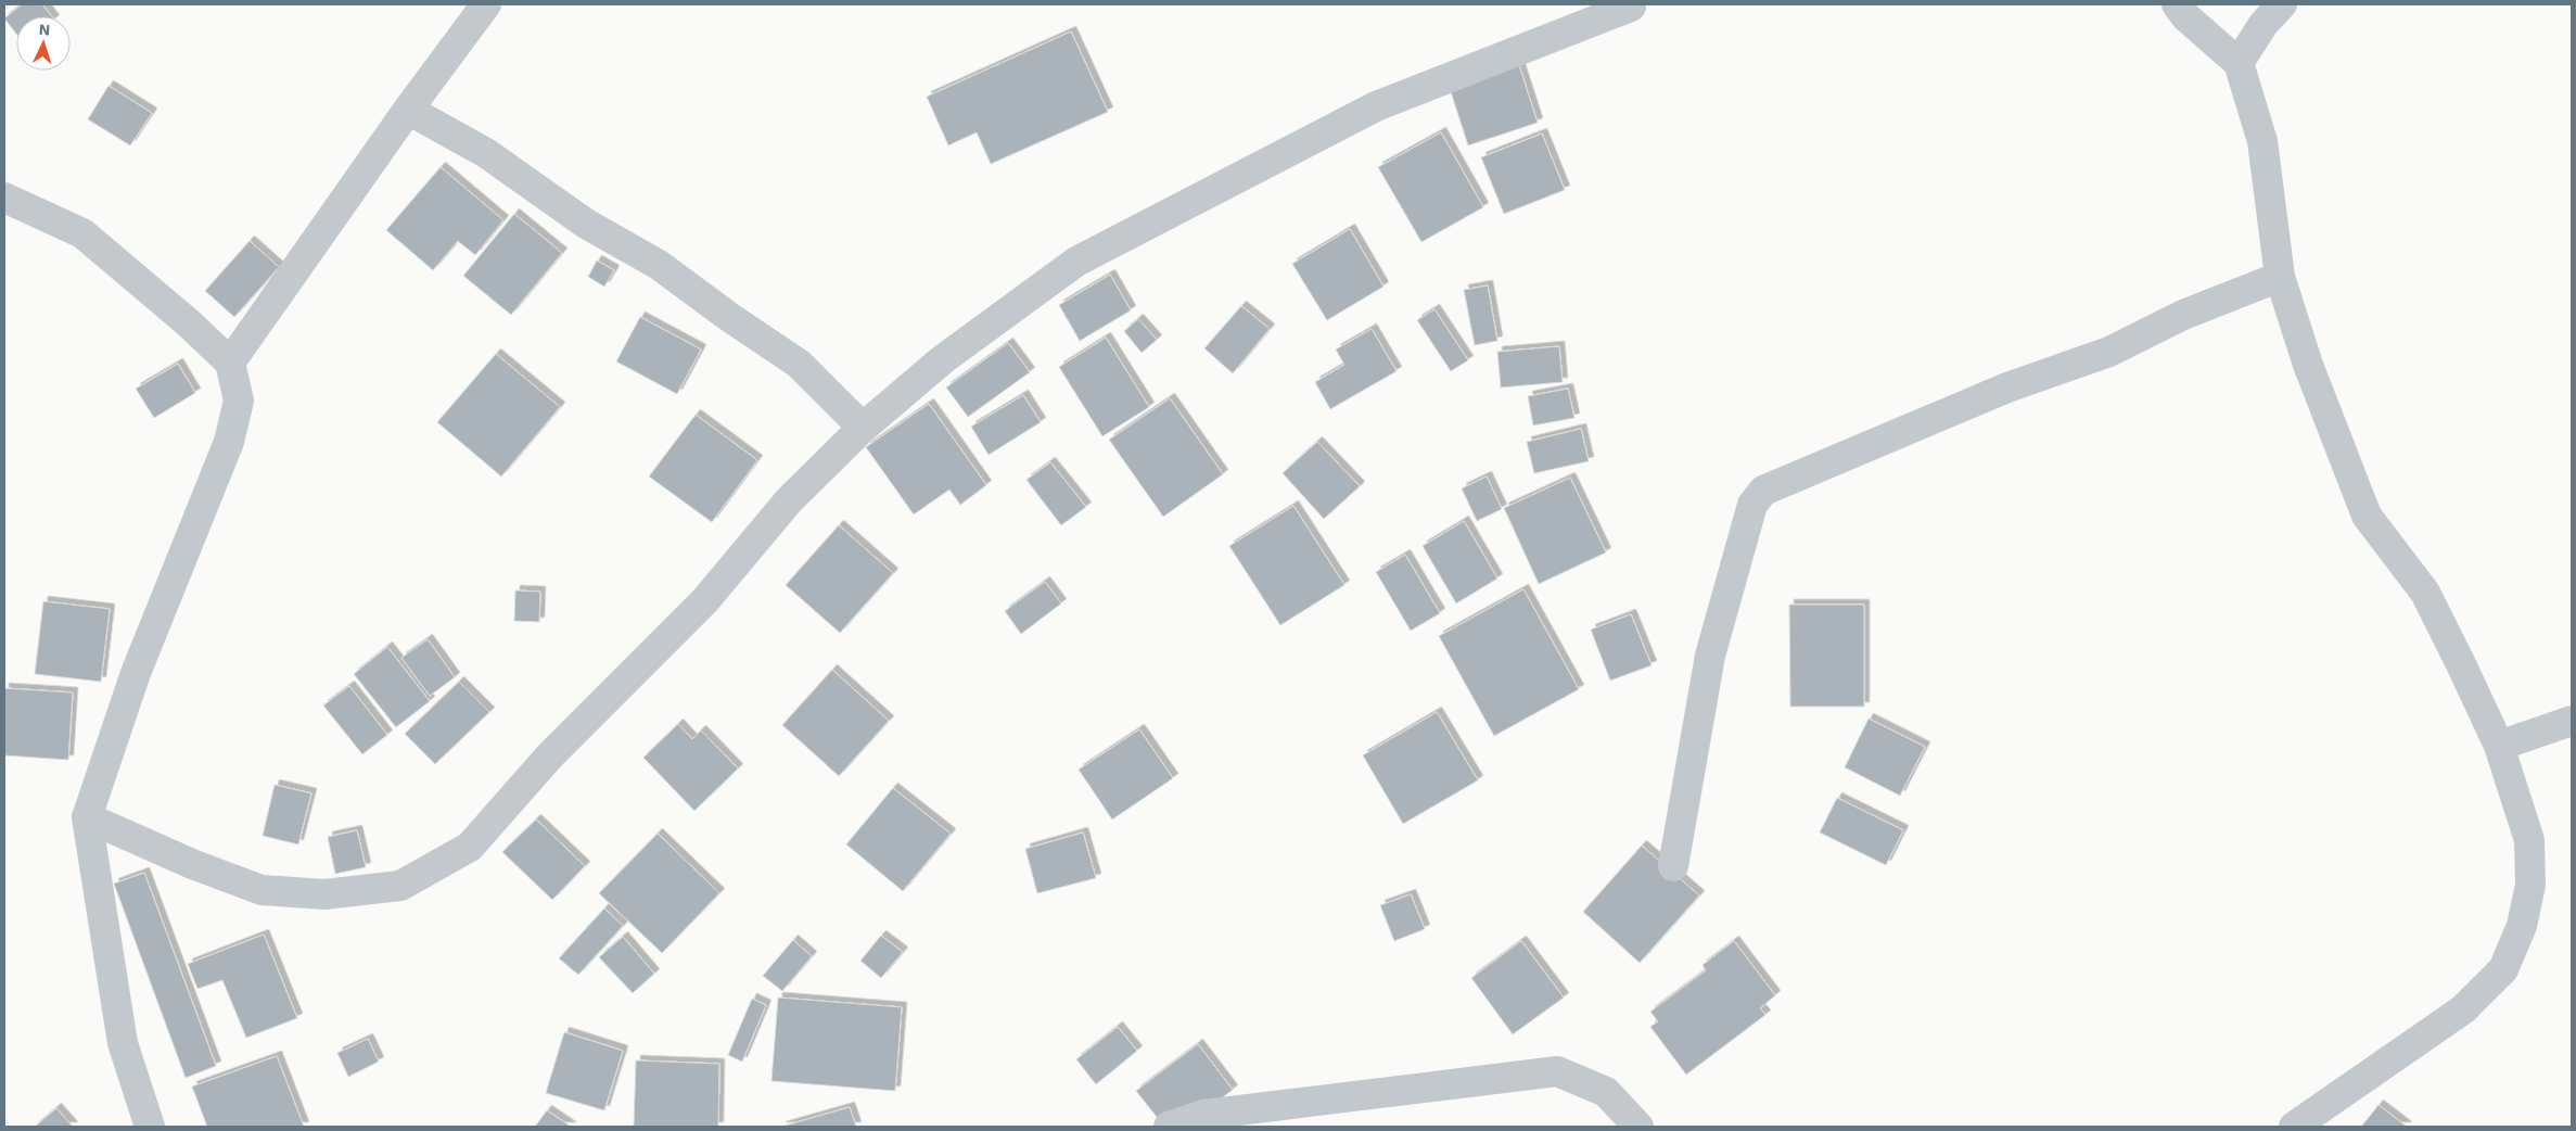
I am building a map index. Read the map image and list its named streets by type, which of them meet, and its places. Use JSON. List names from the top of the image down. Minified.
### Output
{"north":"top"}
